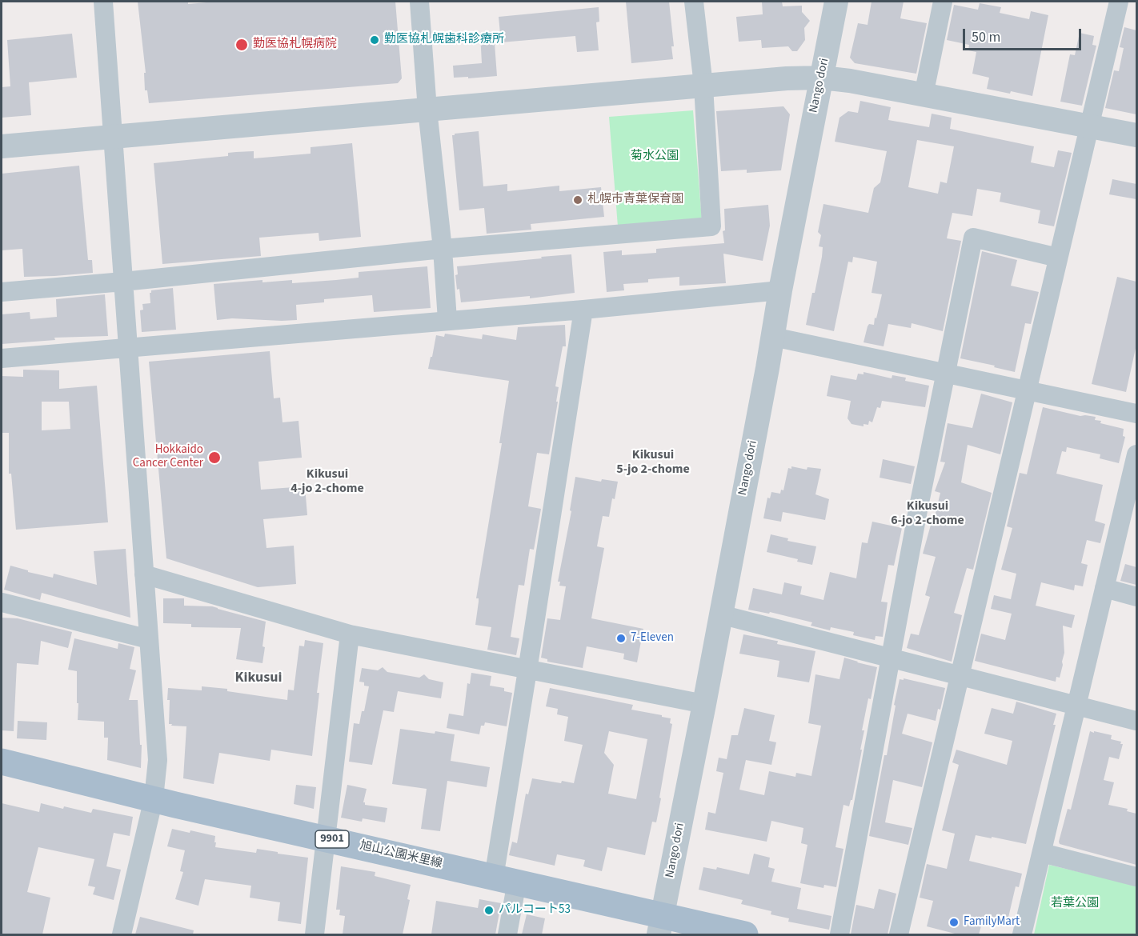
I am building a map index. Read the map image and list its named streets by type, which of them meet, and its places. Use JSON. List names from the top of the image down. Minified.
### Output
{"streets":{"main road":["9901","旭山公園米里線"],"street":["Nango dori"]},"crossings":[["Nango dori","旭山公園米里線"]],"districts":["Kikusui 5-jo 2-chome","Kikusui 4-jo 2-chome","Kikusui 6-jo 2-chome","Kikusui"],"parks":["菊水公園","若葉公園"],"places":["勤医協札幌歯科診療所","勤医協札幌病院","札幌市青葉保育園","Hokkaido Cancer Center","7-Eleven","パルコート53","FamilyMart"],"scale_bar":"50 m"}
